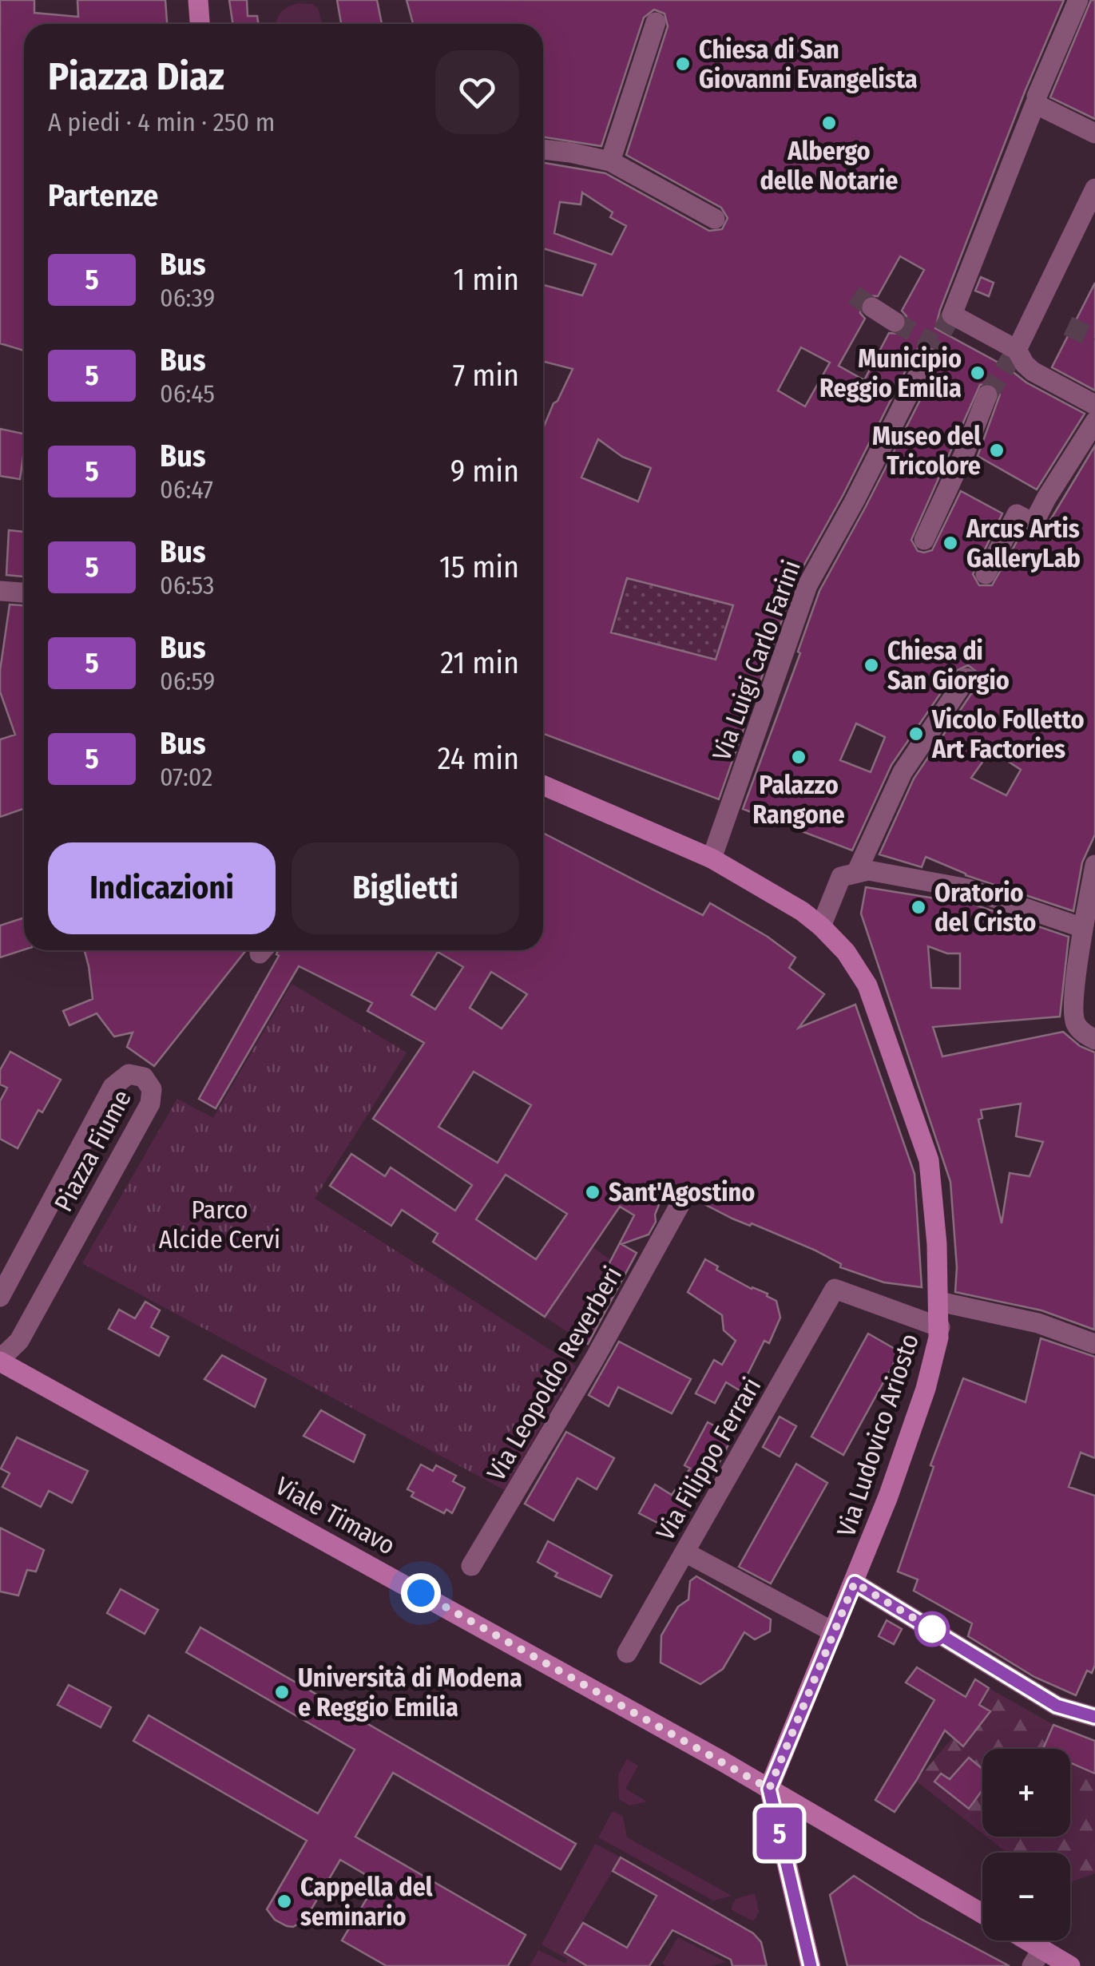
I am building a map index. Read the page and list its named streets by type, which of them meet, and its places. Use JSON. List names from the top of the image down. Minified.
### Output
{"streets":{"main road":["Via Ludovico Ariosto","Viale Timavo"],"street":["Via Luigi Carlo Farini","Piazza Fiume","Via Leopoldo Reverberi","Via Filippo Ferrari"]},"crossings":[["Via Luigi Carlo Farini","Via Ludovico Ariosto"],["Piazza Fiume","Viale Timavo"],["Via Ludovico Ariosto","Via Filippo Ferrari"],["Via Ludovico Ariosto","Viale Timavo"]],"parks":["Parco Alcide Cervi"],"places":["Chiesa di San Giovanni Evangelista","Albergo delle Notarie","Municipio Reggio Emilia","Museo del Tricolore","Arcus Artis GalleryLab","Chiesa di San Giorgio","Vicolo Folletto Art Factories","Palazzo Rangone","Oratorio del Cristo","Sant'Agostino","Università di Modena e Reggio Emilia","Cappella del seminario"],"lines":["bus line 5"],"page":{"on_map":"5","heading":[["Piazza Diaz","A piedi · 4 min · 250 m"],"Partenze"],"list":[{"mark":"5","name":"Bus","note":"06:39","value":"1 min"},{"mark":"5","name":"Bus","note":"06:45","value":"7 min"},{"mark":"5","name":"Bus","note":"06:47","value":"9 min"},{"mark":"5","name":"Bus","note":"06:53","value":"15 min"},{"mark":"5","name":"Bus","note":"06:59","value":"21 min"},{"mark":"5","name":"Bus","note":"07:02","value":"24 min"}],"buttons":["Indicazioni","Biglietti"],"map_buttons":["+","−"]}}
